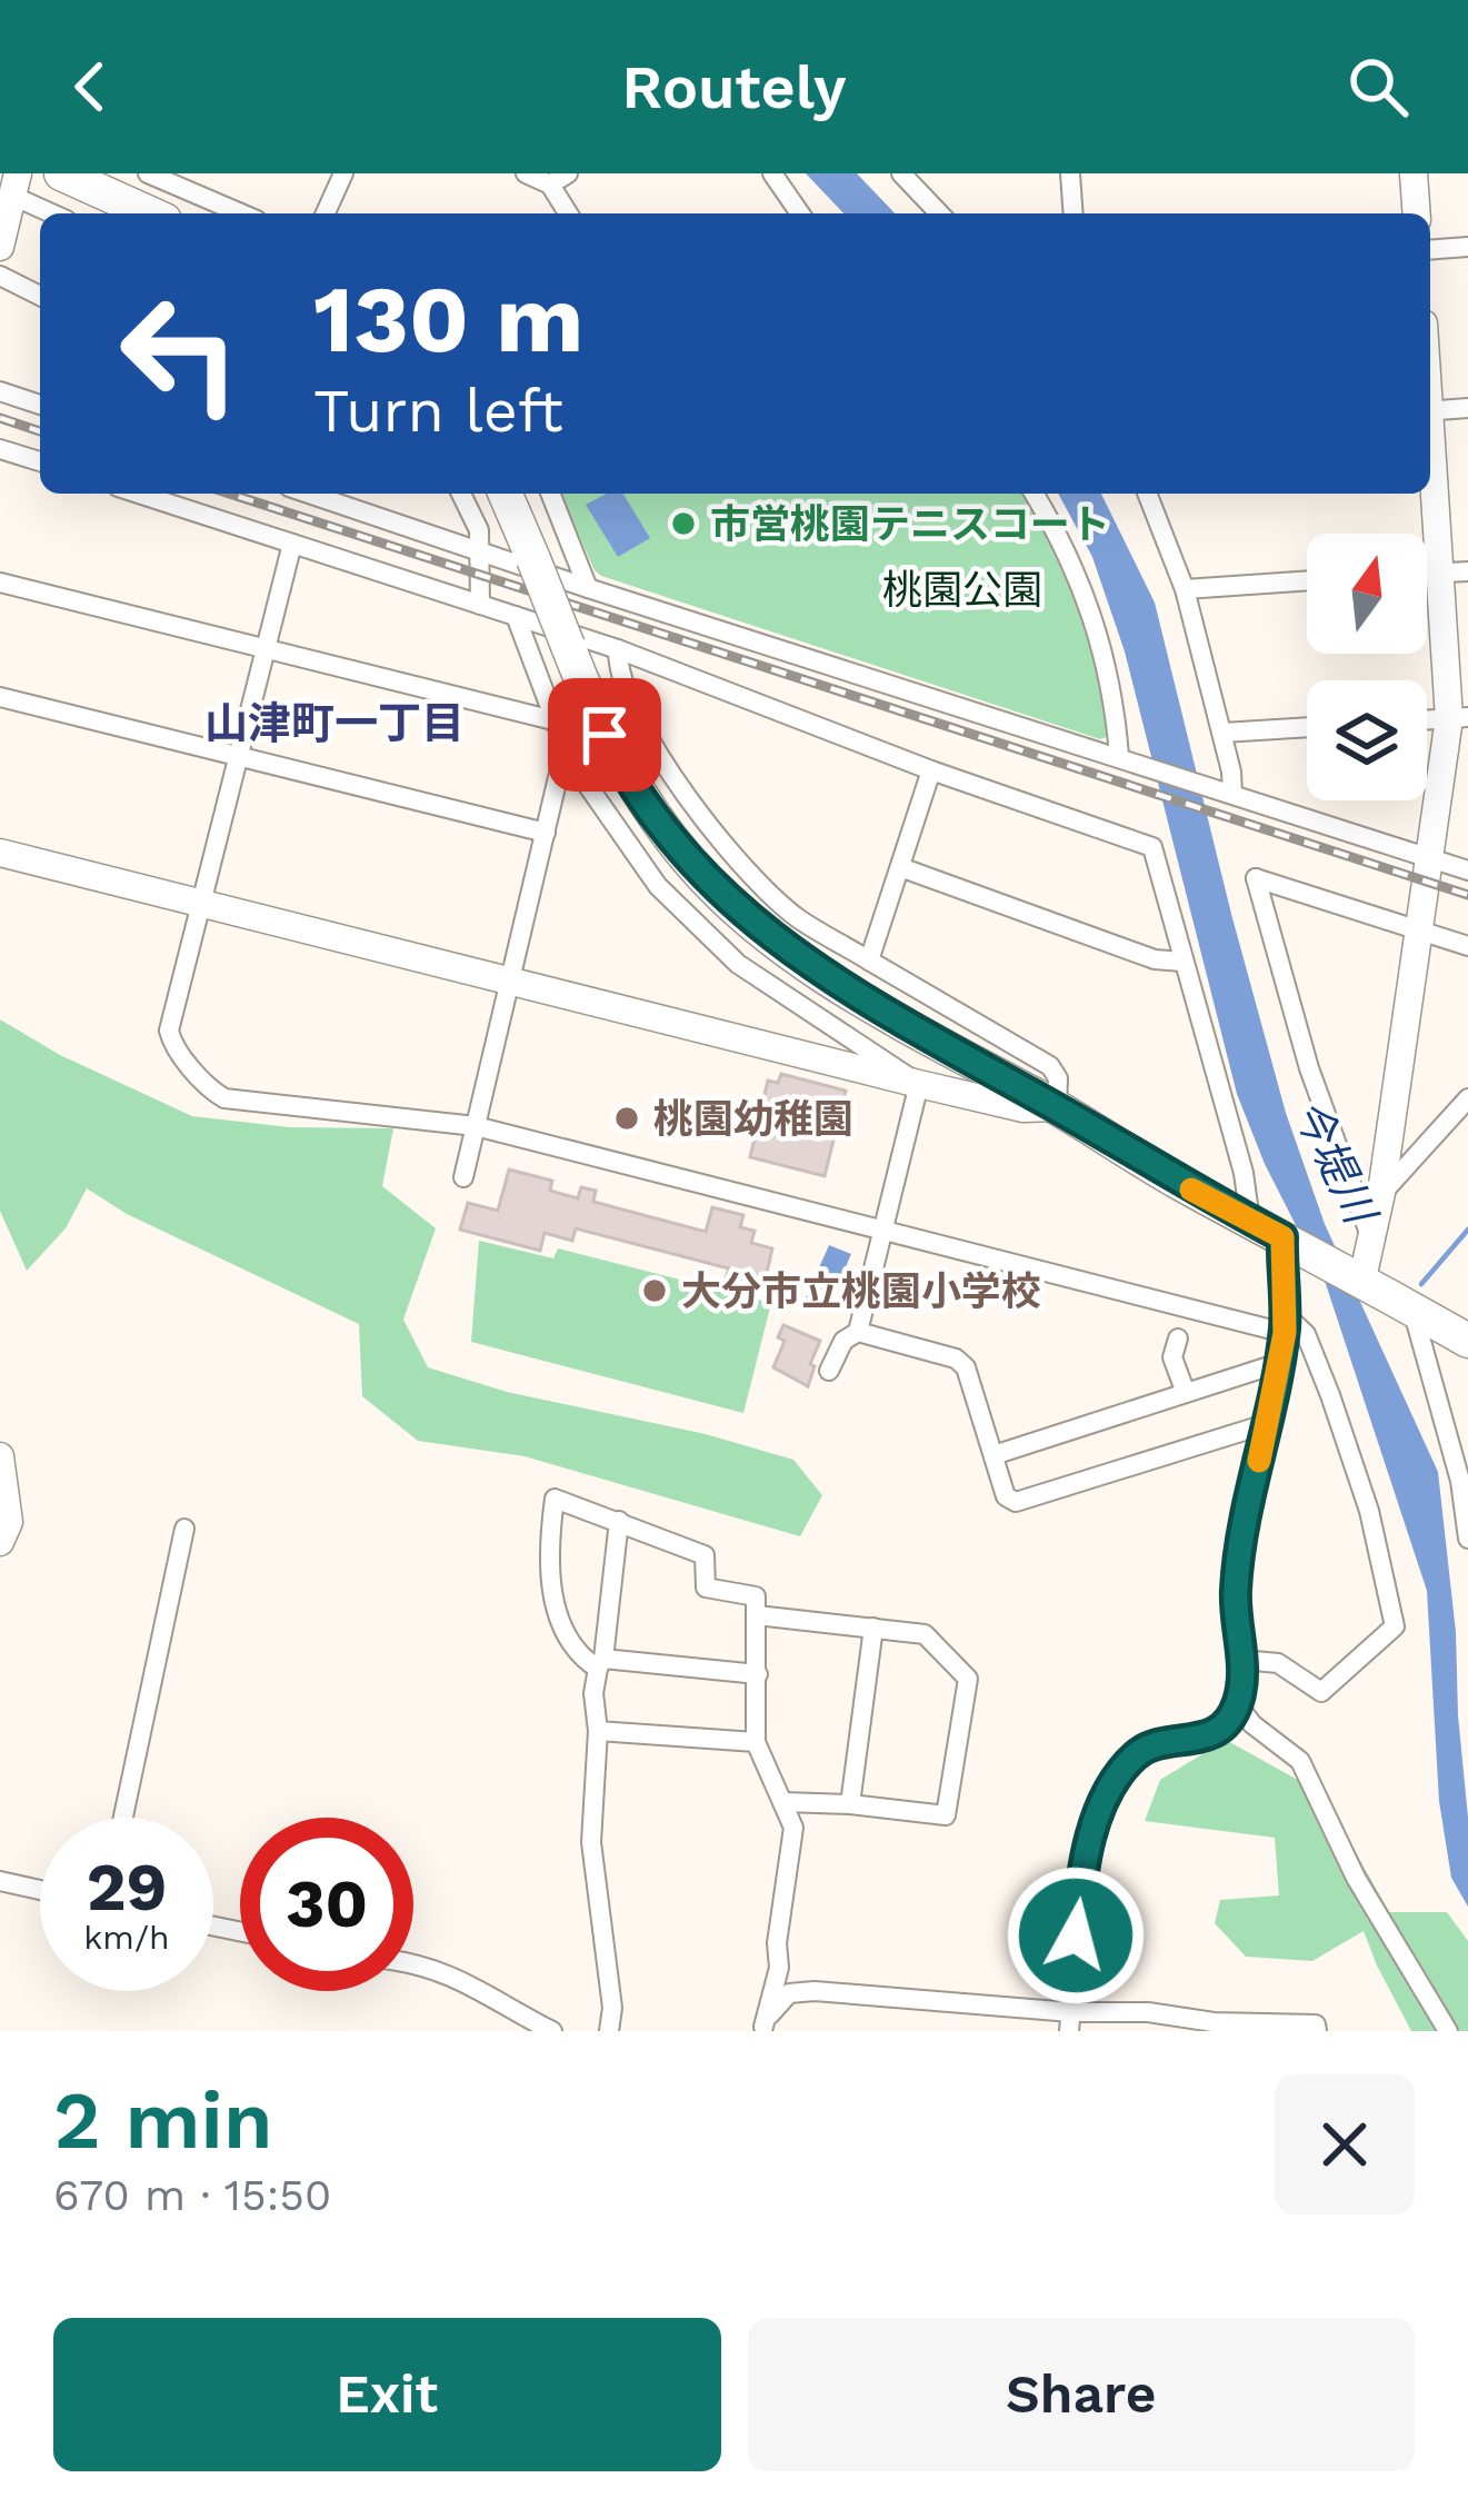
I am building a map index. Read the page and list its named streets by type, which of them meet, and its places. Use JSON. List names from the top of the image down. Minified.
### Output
{"districts":["山津町一丁目"],"water":["今堤川"],"parks":["桃園公園"],"places":["市営桃園テニスコート","桃園幼稚園","大分市立桃園小学校"],"north":"top","page":{"header":"Routely","turn":["130 m","Turn left"],"speed":"29 km/h","limit":"30","heading":["2 min","670 m · 15:50"],"buttons":["Exit","Share"]}}
